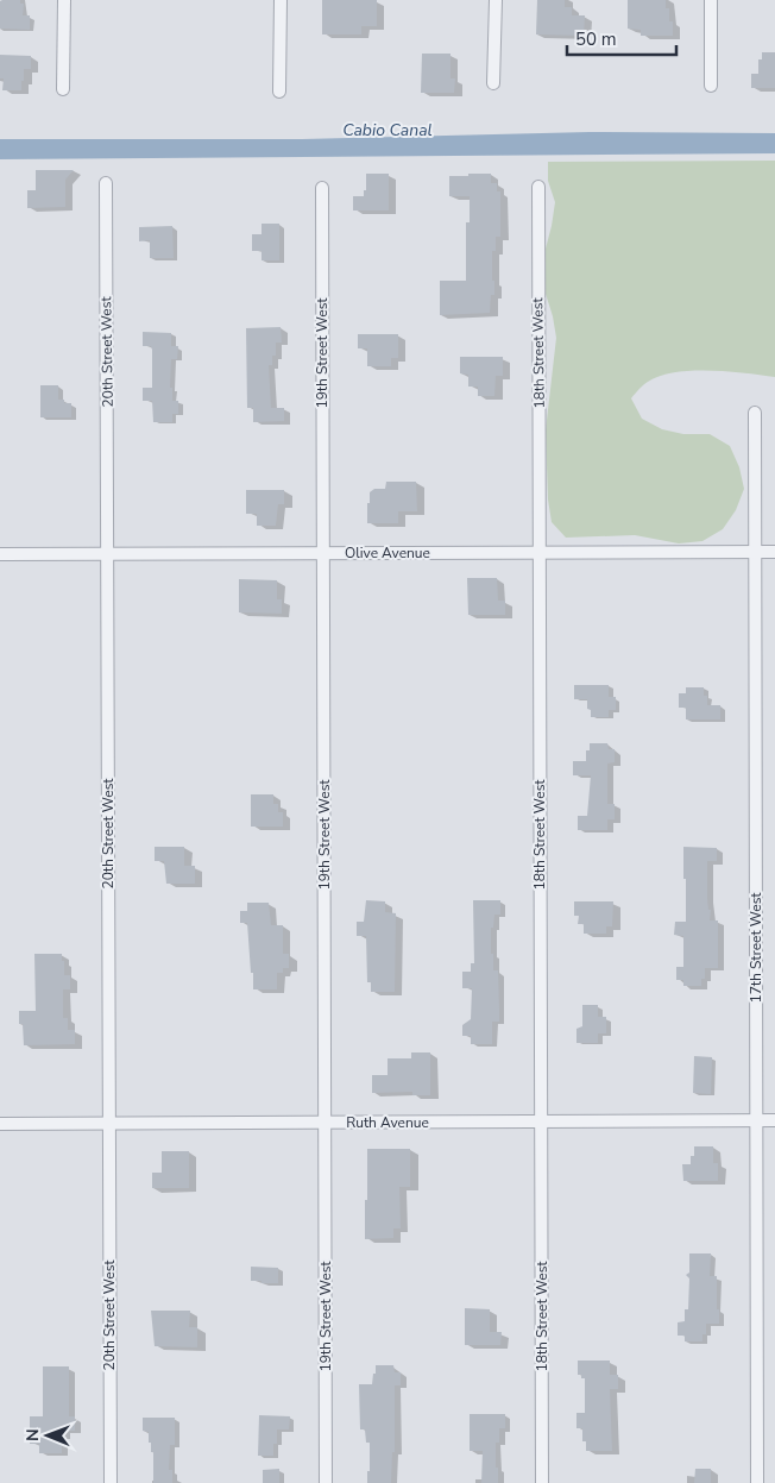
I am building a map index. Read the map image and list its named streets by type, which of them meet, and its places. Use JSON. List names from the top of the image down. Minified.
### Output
{"streets":{"street":["20th Street West","19th Street West","18th Street West","Olive Avenue","17th Street West","Ruth Avenue"]},"crossings":[["20th Street West","Olive Avenue"],["20th Street West","Ruth Avenue"],["19th Street West","Olive Avenue"],["19th Street West","Ruth Avenue"],["18th Street West","Olive Avenue"],["18th Street West","Ruth Avenue"],["Olive Avenue","17th Street West"],["17th Street West","Ruth Avenue"]],"water":["Cabio Canal"],"scale_bar":"50 m","north":"left"}
